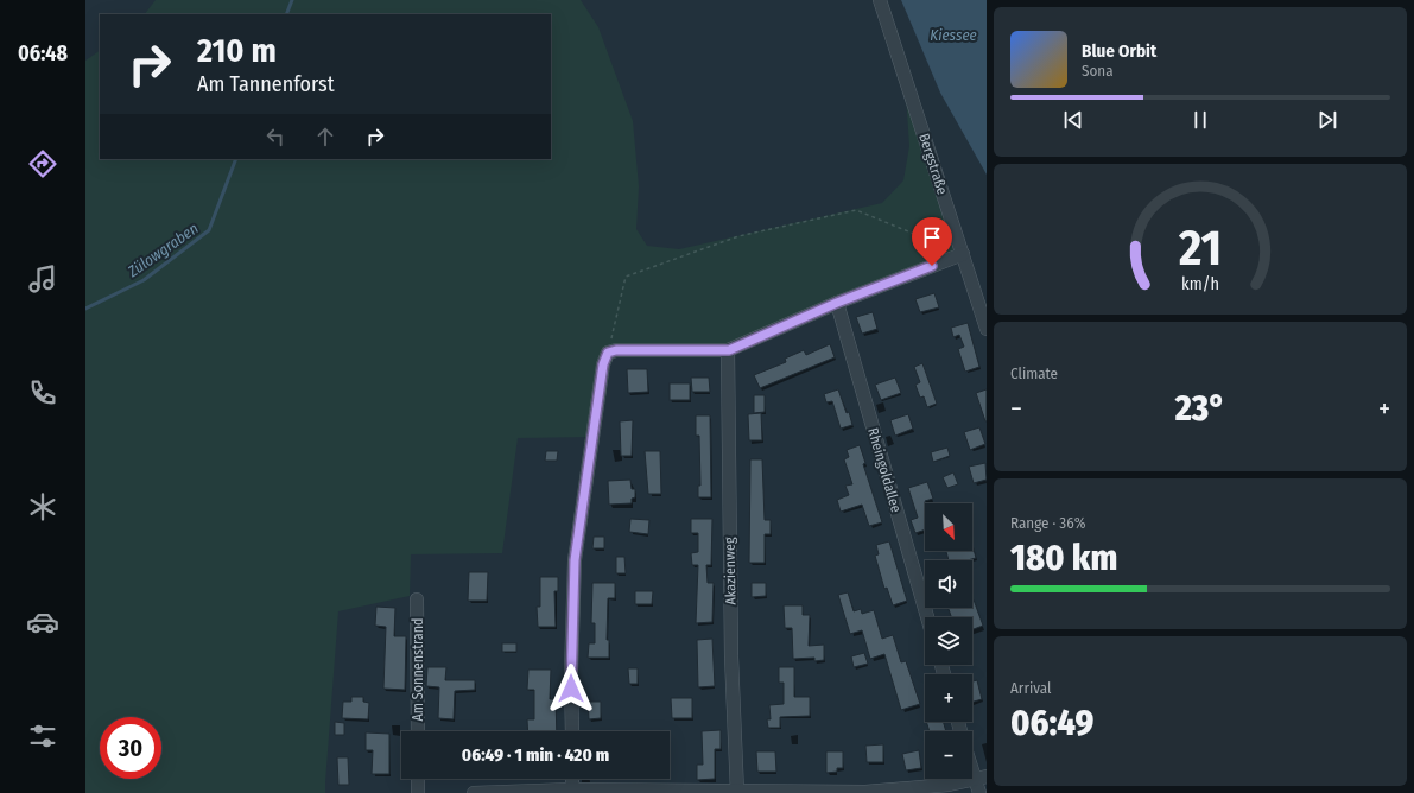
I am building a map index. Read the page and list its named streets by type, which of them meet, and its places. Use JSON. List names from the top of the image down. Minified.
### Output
{"streets":{"street":["Bergstraße","Rheingoldallee","Akazienweg","Am Sonnenstrand"]},"water":["Kiessee","Zülowgraben"],"north":"bottom right","page":{"tabs":"06:48","turn":["210 m","Am Tannenforst"],"song":["Blue Orbit","Sona"],"tile":["Climate",["Range · 36%","180 km"],["Arrival","06:49"]],"heat":["−","23°","+"],"map_buttons":["+","−"],"limit":"30","trip":"06:49 · 1 min · 420 m","gauge":["21","km/h"]}}
